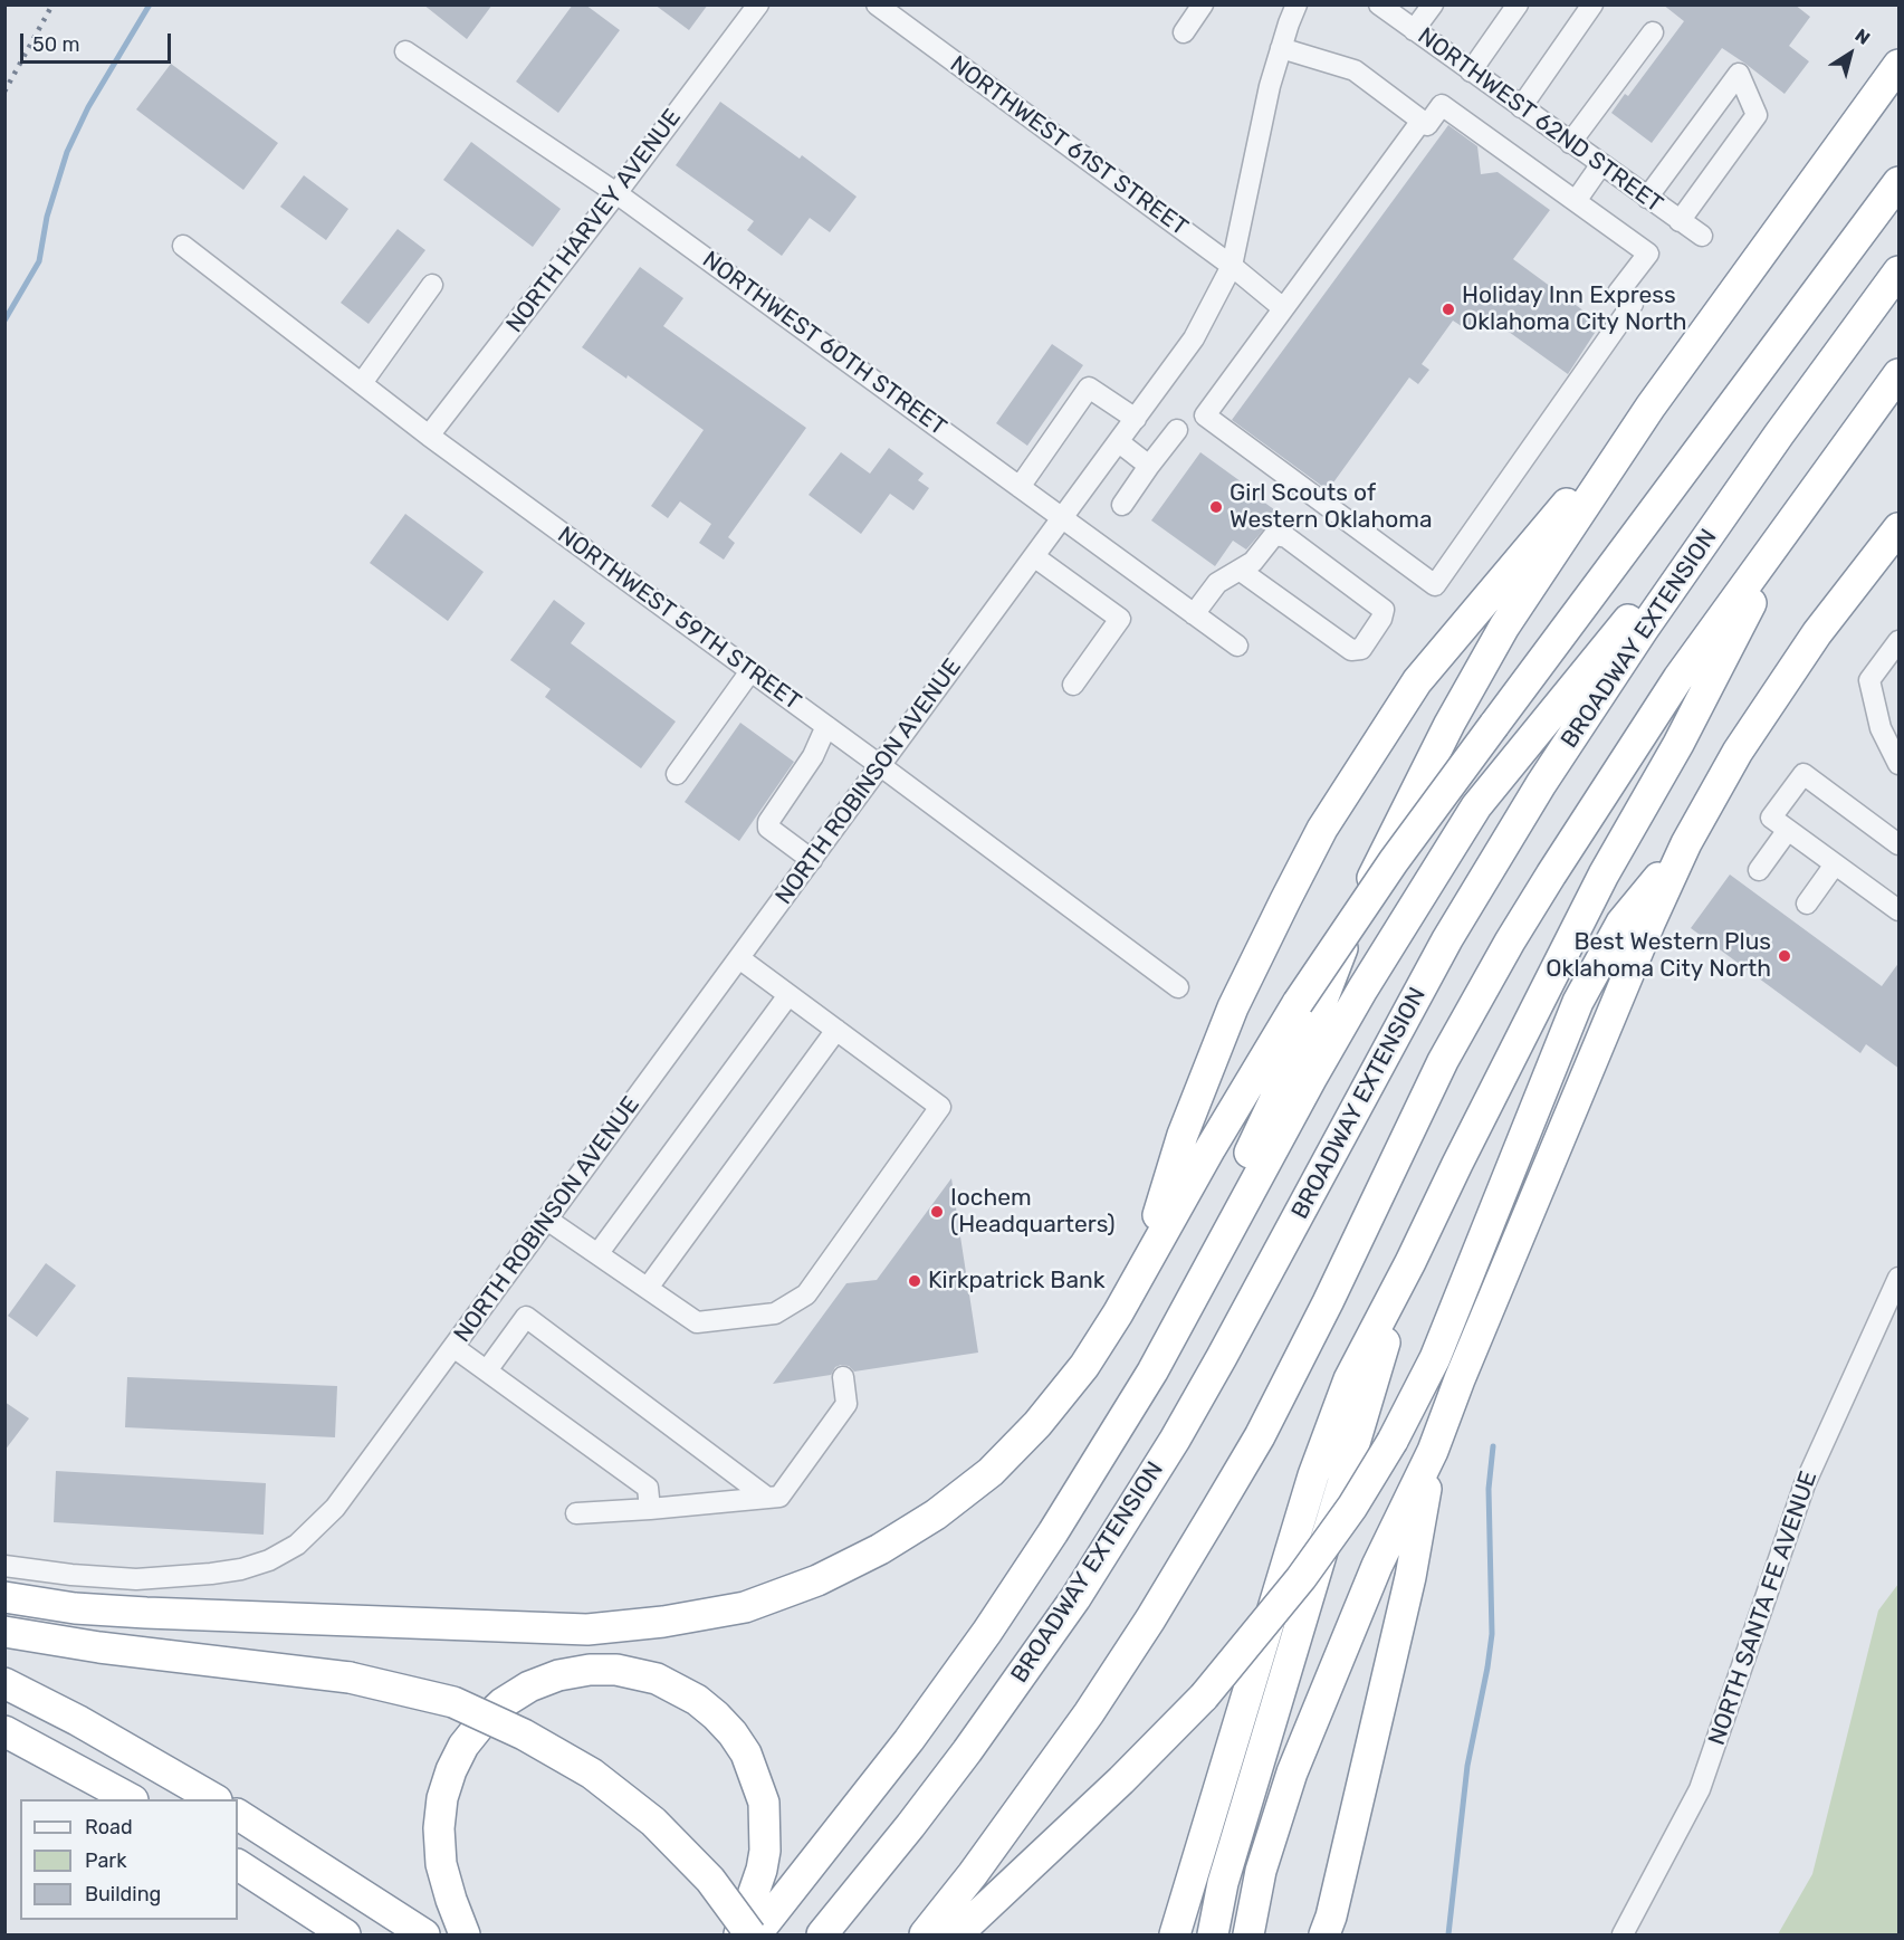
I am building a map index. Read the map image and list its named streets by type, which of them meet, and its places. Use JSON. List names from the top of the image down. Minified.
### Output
{"streets":{"highway":["BROADWAY EXTENSION"],"street":["NORTHWEST 62ND STREET","NORTHWEST 61ST STREET","NORTH HARVEY AVENUE","NORTHWEST 60TH STREET","NORTHWEST 59TH STREET","NORTH ROBINSON AVENUE","NORTH SANTA FE AVENUE"]},"crossings":[["NORTHWEST 61ST STREET","NORTH ROBINSON AVENUE"],["NORTH HARVEY AVENUE","NORTHWEST 60TH STREET"],["NORTH HARVEY AVENUE","NORTHWEST 59TH STREET"],["NORTHWEST 60TH STREET","NORTH ROBINSON AVENUE"],["NORTHWEST 59TH STREET","NORTH ROBINSON AVENUE"]],"places":["Holiday Inn Express Oklahoma City North","Girl Scouts of Western Oklahoma","Best Western Plus Oklahoma City North","Iochem (Headquarters)","Kirkpatrick Bank"],"legend":["Road","Park","Building"],"scale_bar":"50 m","north":"top right"}
